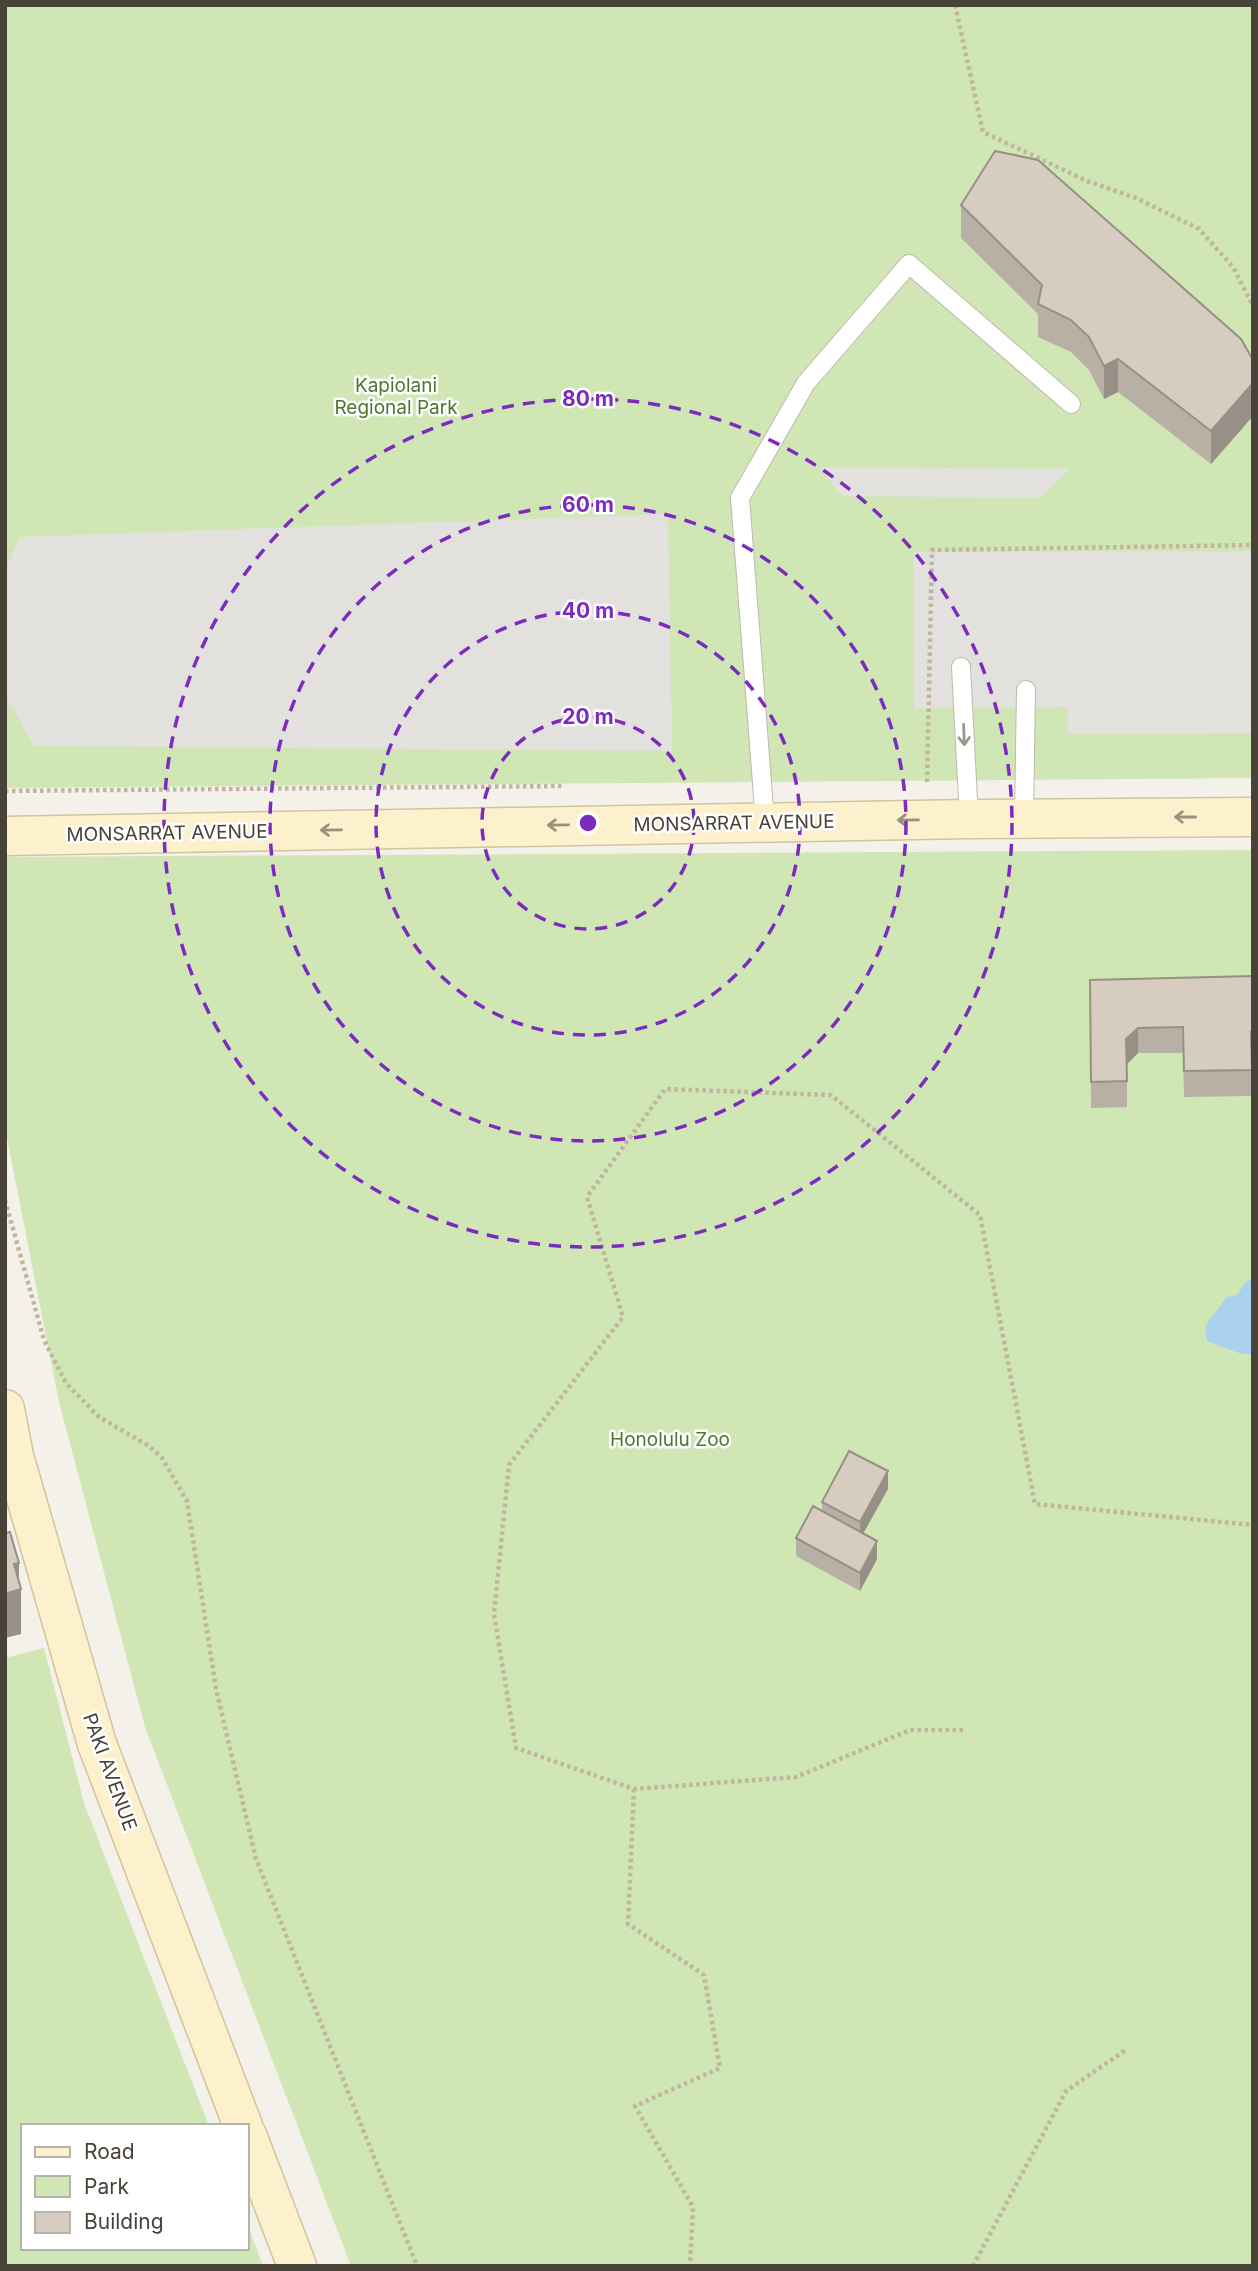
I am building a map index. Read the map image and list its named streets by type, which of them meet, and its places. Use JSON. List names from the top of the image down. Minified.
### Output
{"streets":{"street":["MONSARRAT AVENUE","PAKI AVENUE"]},"one_way":["MONSARRAT AVENUE"],"parks":["Kapiolani Regional Park","Honolulu Zoo"],"legend":["Road","Park","Building"],"rings":["80 m","60 m","40 m","20 m"]}
